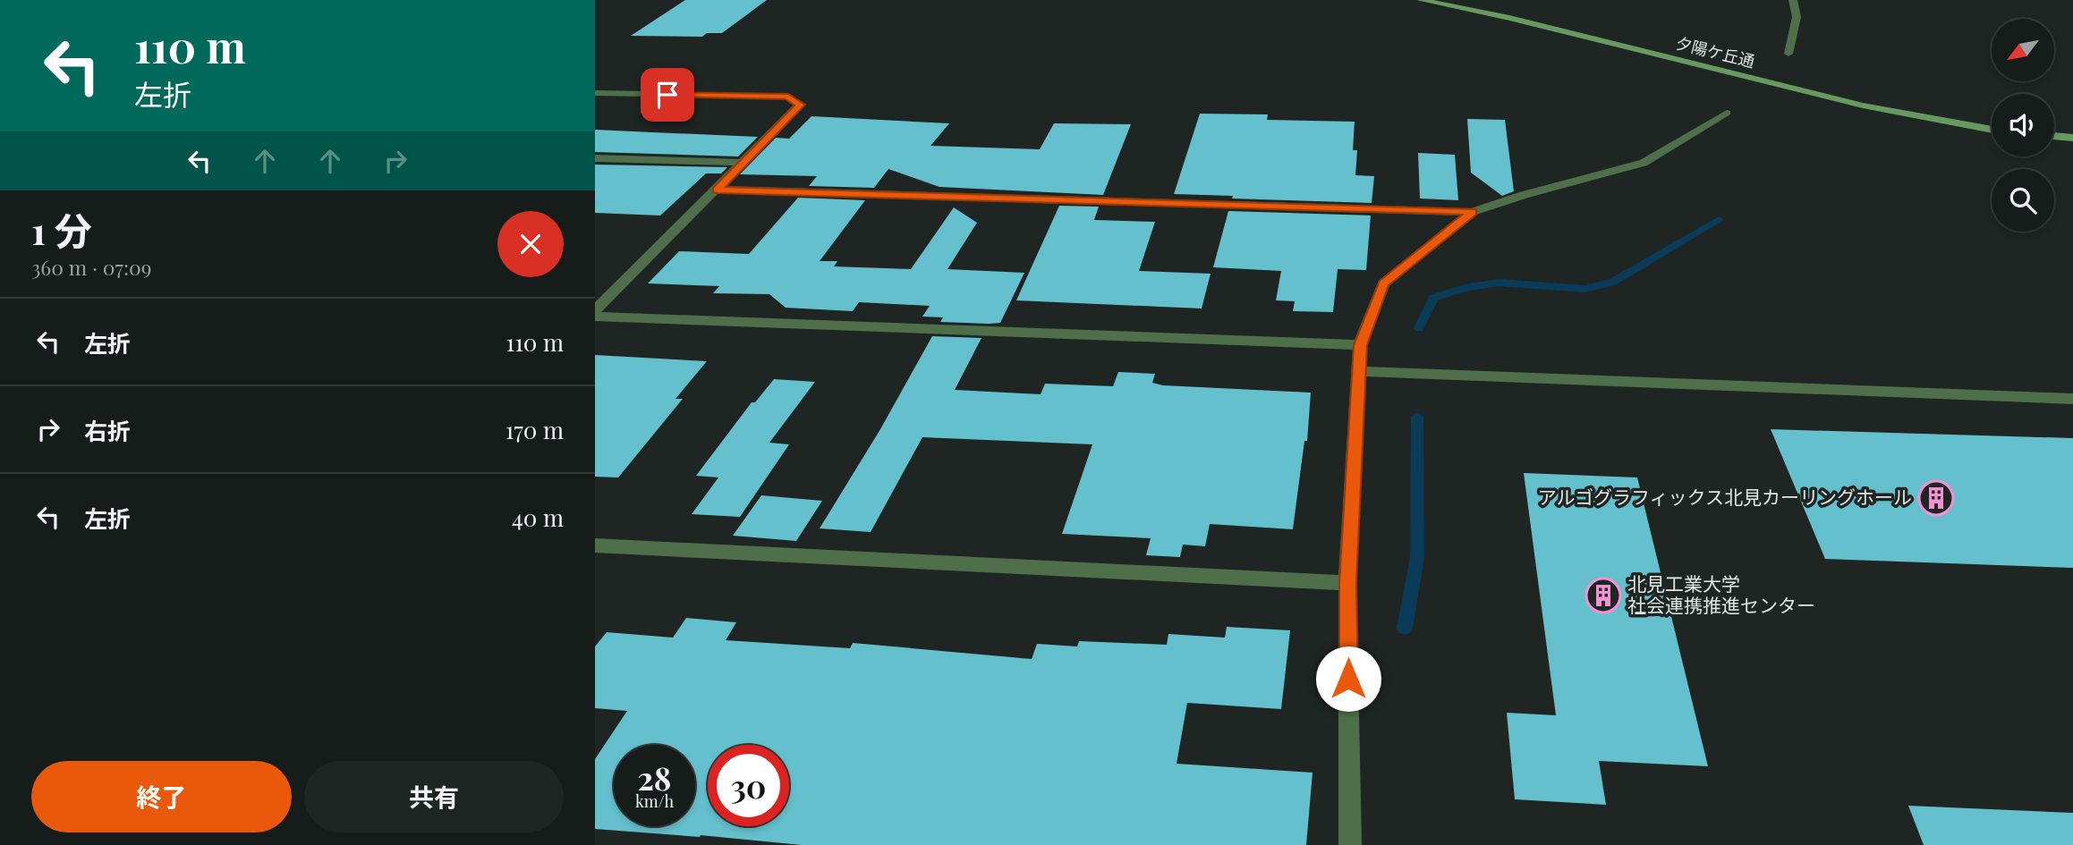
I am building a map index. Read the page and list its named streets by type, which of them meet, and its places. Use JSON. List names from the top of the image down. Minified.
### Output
{"streets":{"street":["夕陽ケ丘通"]},"places":{"building":["アルゴグラフィックス北見カーリングホール","北見工業大学 社会連携推進センター"]},"north":"bottom left","page":{"turn":["110 m","左折"],"heading":["1 分","360 m · 07:09"],"list":[{"name":"左折","value":"110 m"},{"name":"右折","value":"170 m"},{"name":"左折","value":"40 m"}],"speed":"28 km/h","limit":"30","buttons":["終了","共有"]}}
